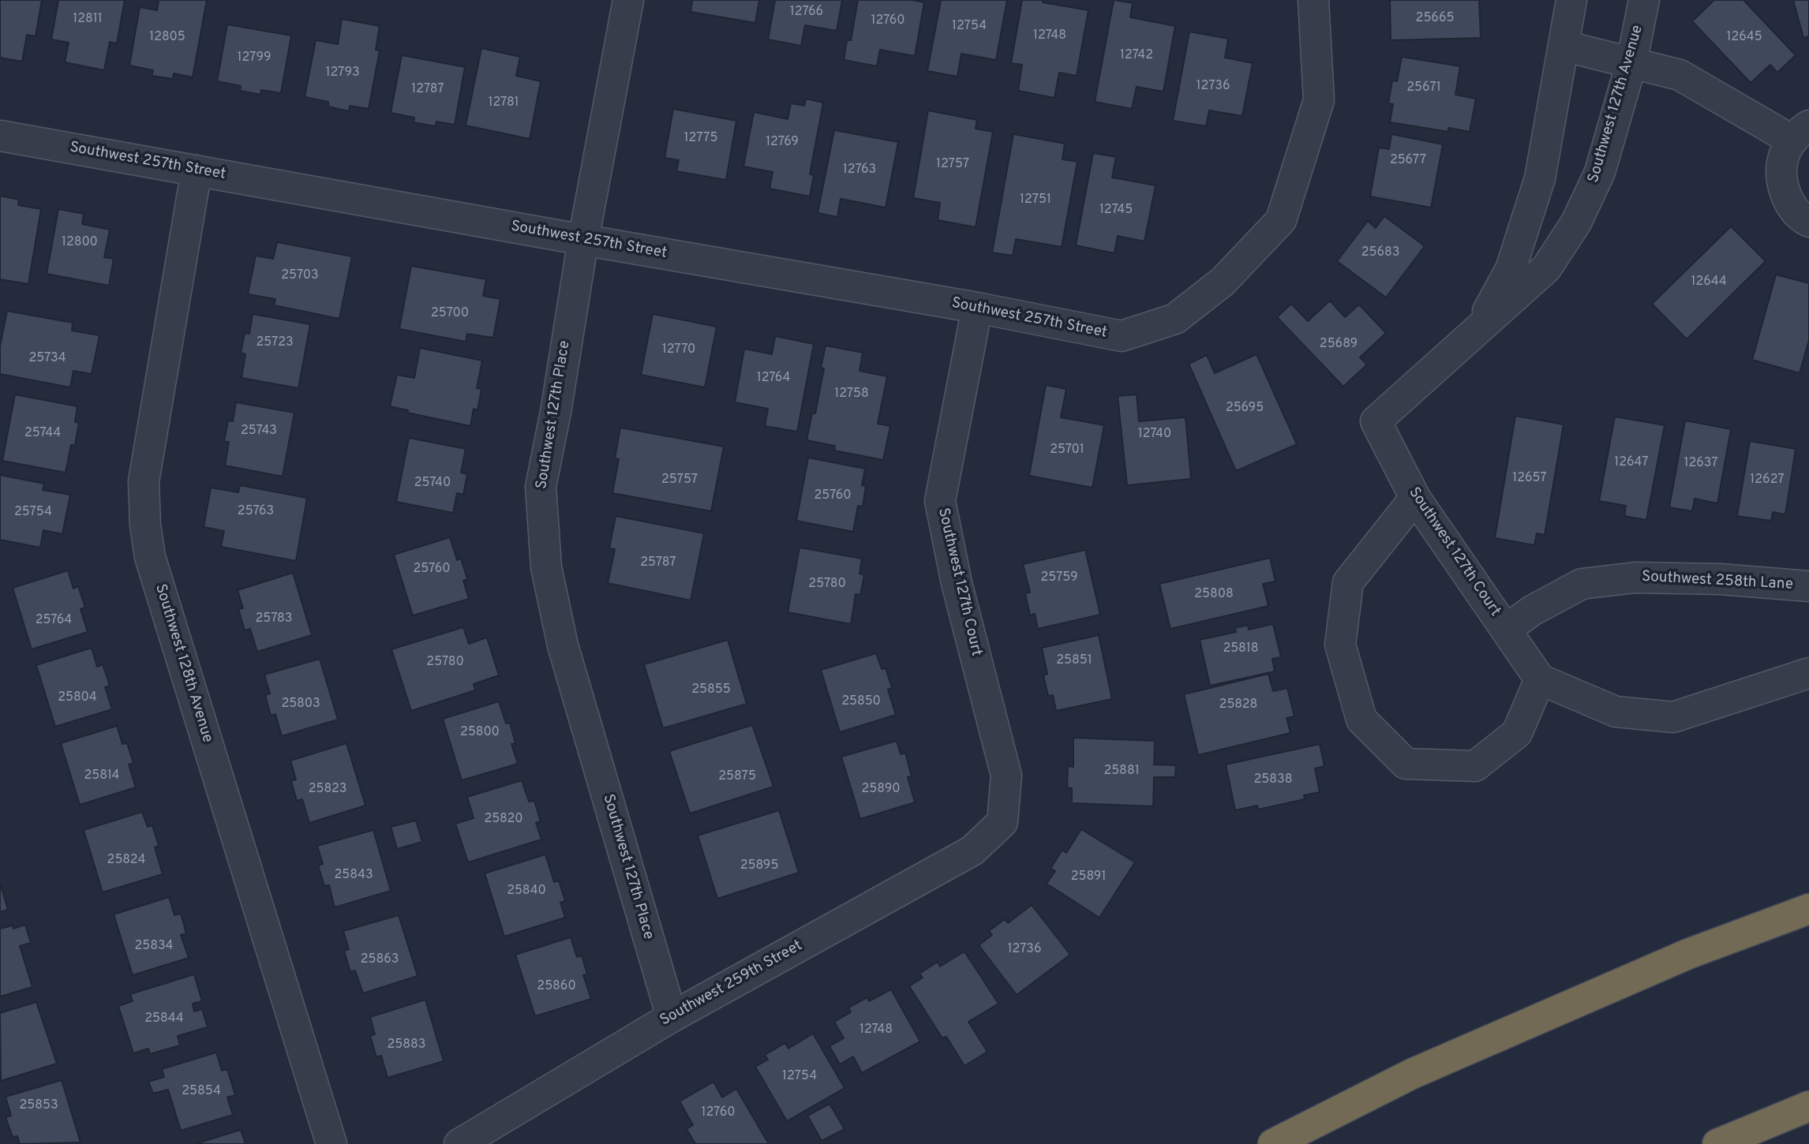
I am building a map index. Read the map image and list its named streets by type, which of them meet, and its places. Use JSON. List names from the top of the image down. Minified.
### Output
{"streets":{"street":["Southwest 127th Avenue","Southwest 257th Street","Southwest 127th Place","Southwest 127th Court","Southwest 258th Lane","Southwest 128th Avenue","Southwest 259th Street"]},"crossings":[["Southwest 127th Avenue","Southwest 127th Court"],["Southwest 257th Street","Southwest 127th Place"],["Southwest 257th Street","Southwest 127th Court"],["Southwest 257th Street","Southwest 128th Avenue"],["Southwest 127th Place","Southwest 259th Street"],["Southwest 127th Court","Southwest 258th Lane"],["Southwest 127th Court","Southwest 259th Street"]],"house_numbers":["12766","25665","12811","12760","12754","12748","12805","12645","12742","12799","12793","12736","25671","12787","12781","12775","12769","25677","12757","12763","12751","12745","12800","25683","25703","12644","25700","25723","25689","12770","25734","12764","12758","25695","25743","25744","12740","25701","12647","12637","12657","25757","12627","25740","25760","25763","25754","25787","25760","25759","25780","25808","25783","25764","25818","25851","25780","25855","25804","25850","25803","25828","25800","25881","25814","25875","25838","25823","25890","25820","25824","25895","25843","25891","25840","25834","12736","25863","25860","25844","12748","25883","12754","25854","25853","12760"]}
